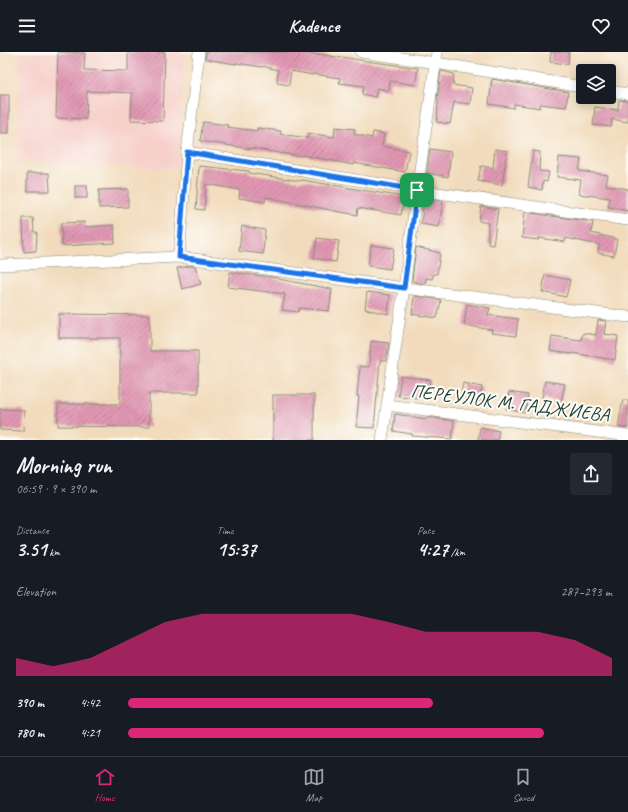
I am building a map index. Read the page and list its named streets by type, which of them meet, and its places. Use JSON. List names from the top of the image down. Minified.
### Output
{"streets":{"street":["ПЕРЕУЛОК М. ГАДЖИЕВА"]},"page":{"header":"Kadence","heading":["Morning run","06:59 · 9 × 390 m"],"stats":[["Distance","3.51 km"],["Time","15:37"],["Pace","4:27 /km"]],"chart":["Elevation","287–293 m"],"list":[{"name":"390 m","note":"4:42"},{"name":"780 m","note":"4:21"}],"tabs":["Home","Map","Saved"]}}
